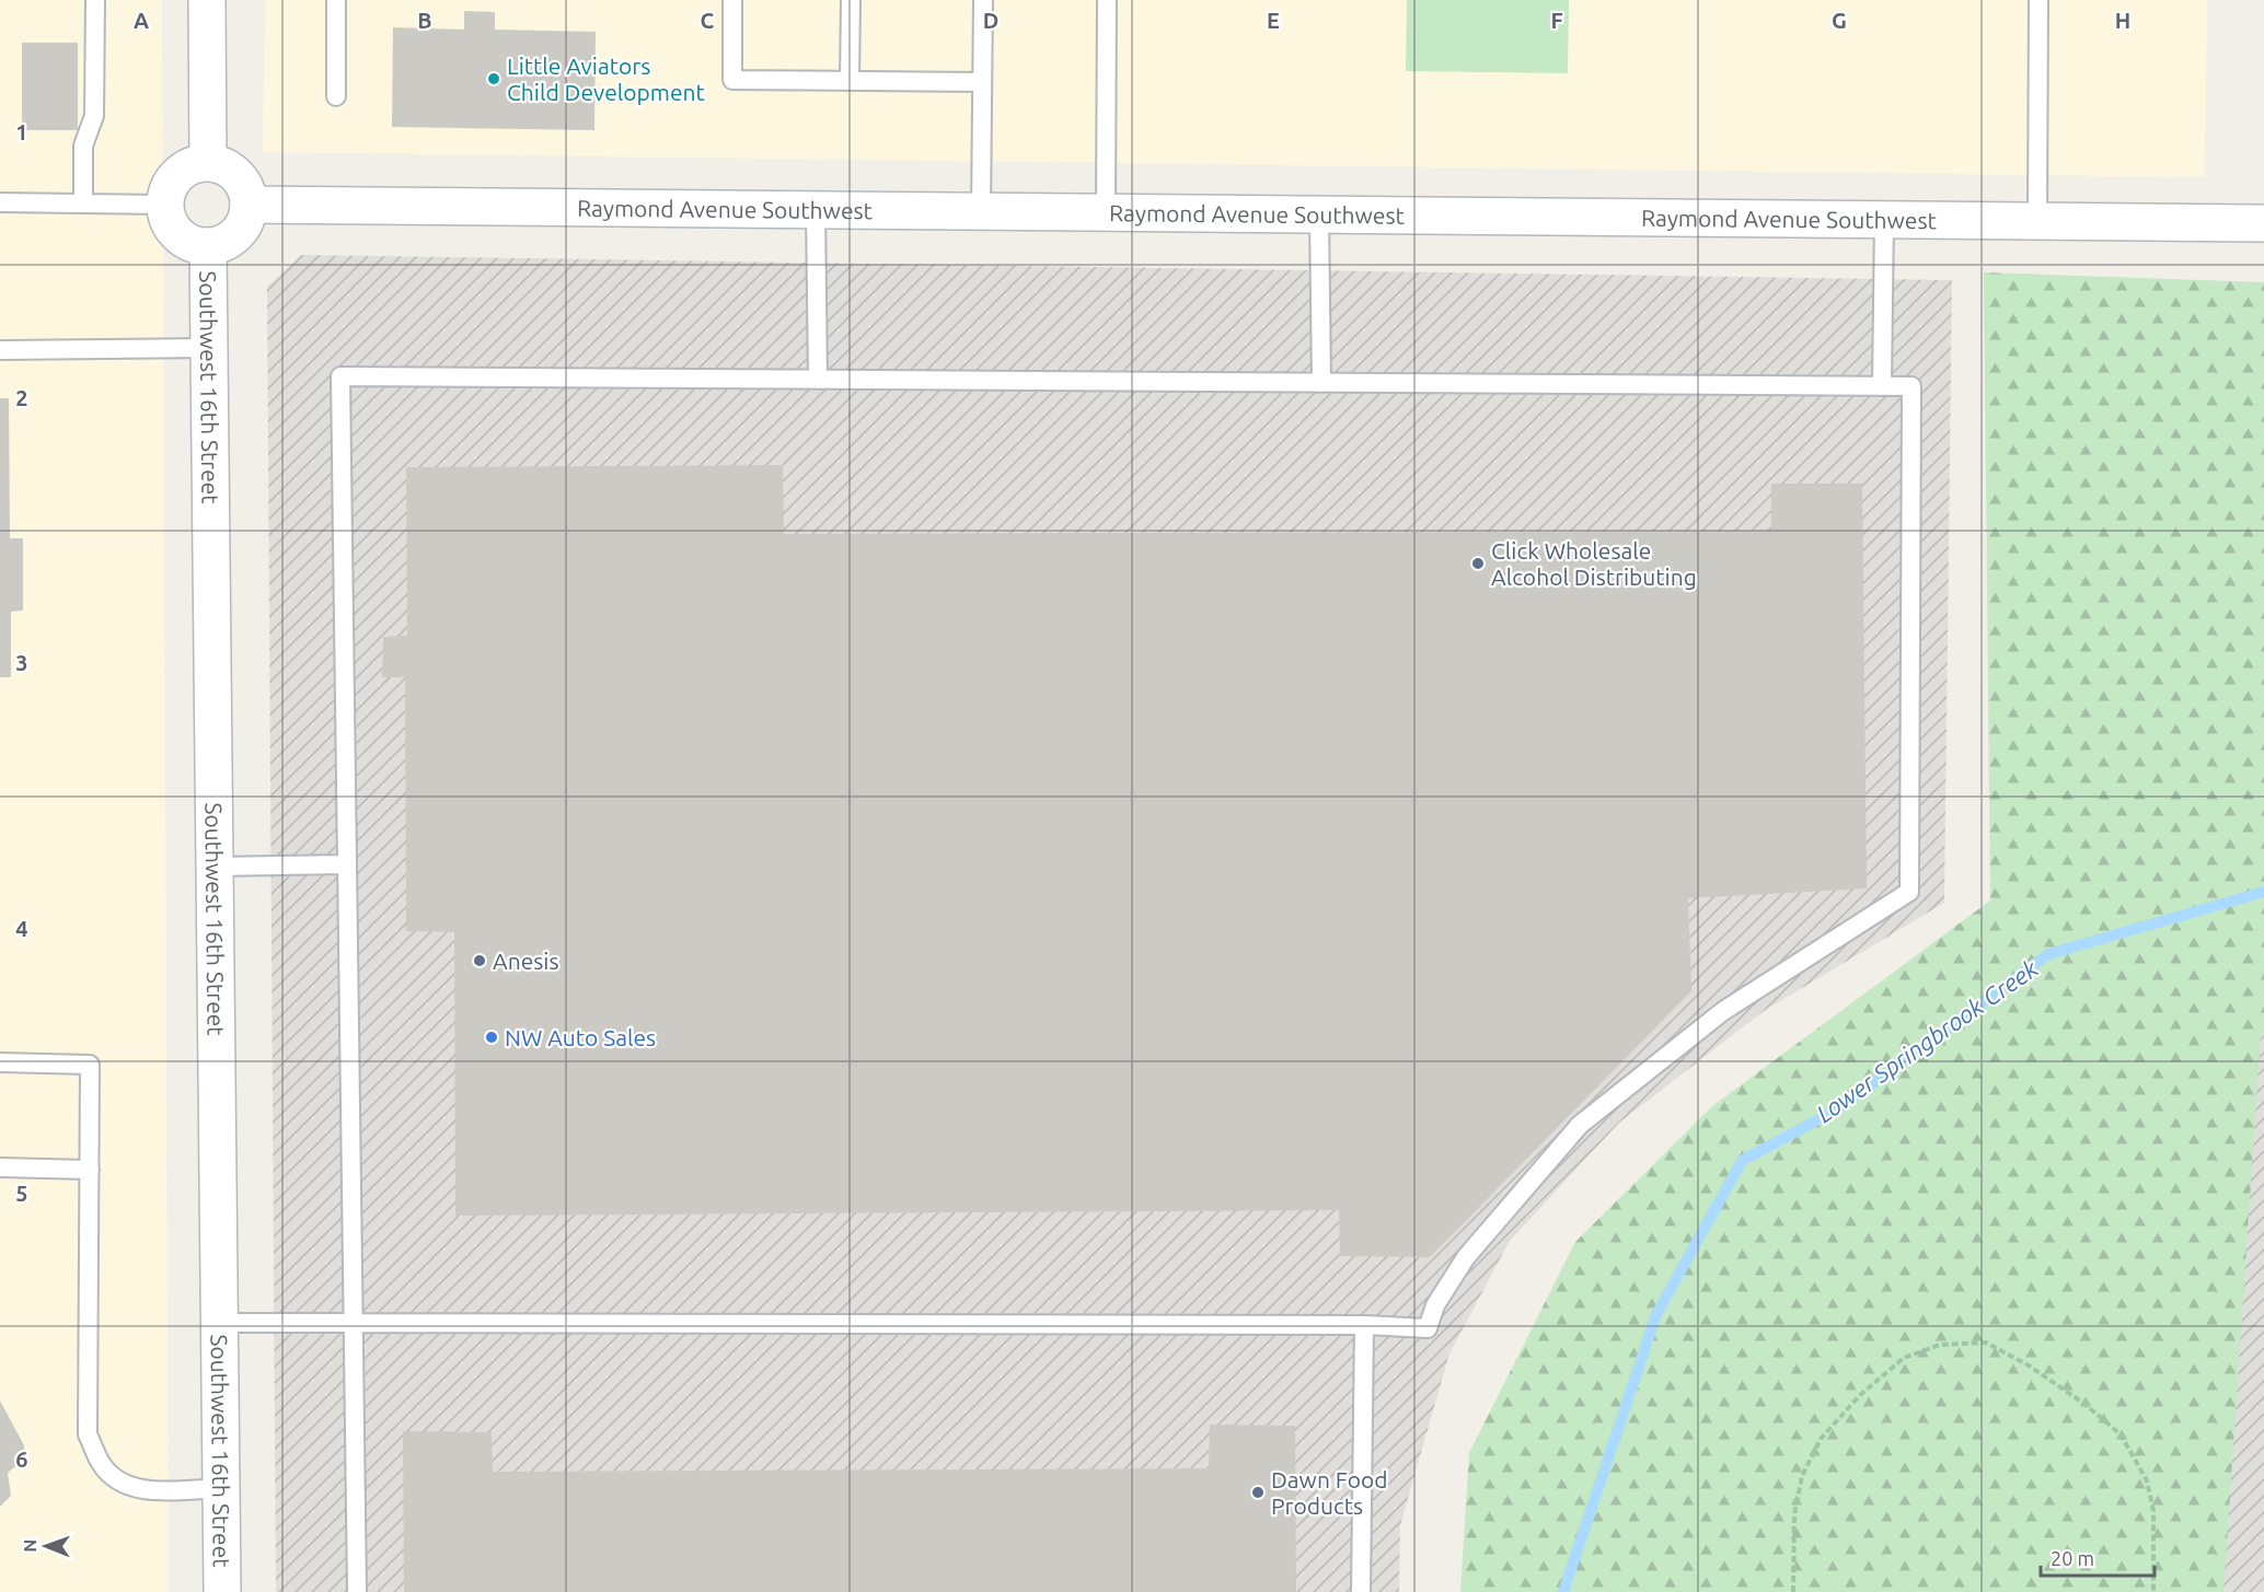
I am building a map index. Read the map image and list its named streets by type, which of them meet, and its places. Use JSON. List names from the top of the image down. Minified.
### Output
{"streets":{"street":["Raymond Avenue Southwest","Southwest 16th Street"]},"crossings":[["Raymond Avenue Southwest","Southwest 16th Street"]],"water":["Lower Springbrook Creek"],"places":["Little Aviators Child Development","Click Wholesale Alcohol Distributing","Anesis","NW Auto Sales","Dawn Food Products"],"scale_bar":"20 m","north":"left","grid":{"columns":["A","B","C","D","E","F","G","H"],"rows":["1","2","3","4","5","6"]}}
